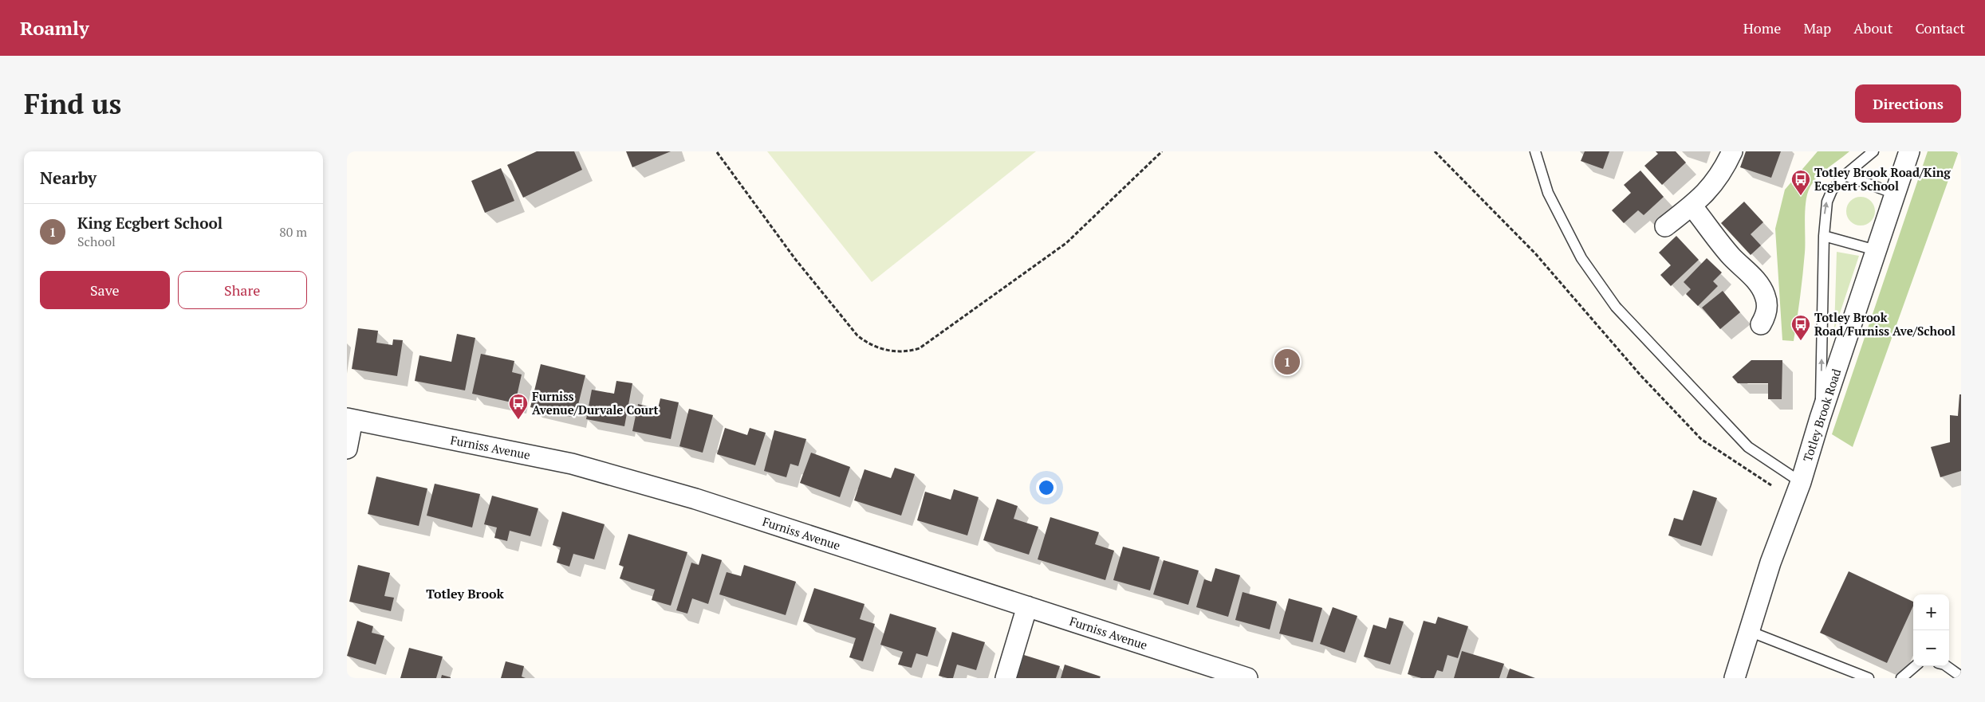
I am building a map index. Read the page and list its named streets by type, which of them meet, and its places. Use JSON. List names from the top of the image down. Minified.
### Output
{"streets":{"street":["Totley Brook Road","Furniss Avenue"]},"districts":["Totley Brook"],"places":{"bus stop":["Totley Brook Road/King Ecgbert School","Totley Brook Road/Furniss Ave/School","Furniss Avenue/Durvale Court"]},"page":{"header":"Roamly","nav":["Home","Map","About","Contact"],"buttons":["Directions",["Save","Share"]],"title":"Find us","heading":"Nearby","list":[{"mark":"1","name":"King Ecgbert School","note":"School","value":"80 m"}],"pins":"1","map_buttons":["+","−"]}}
